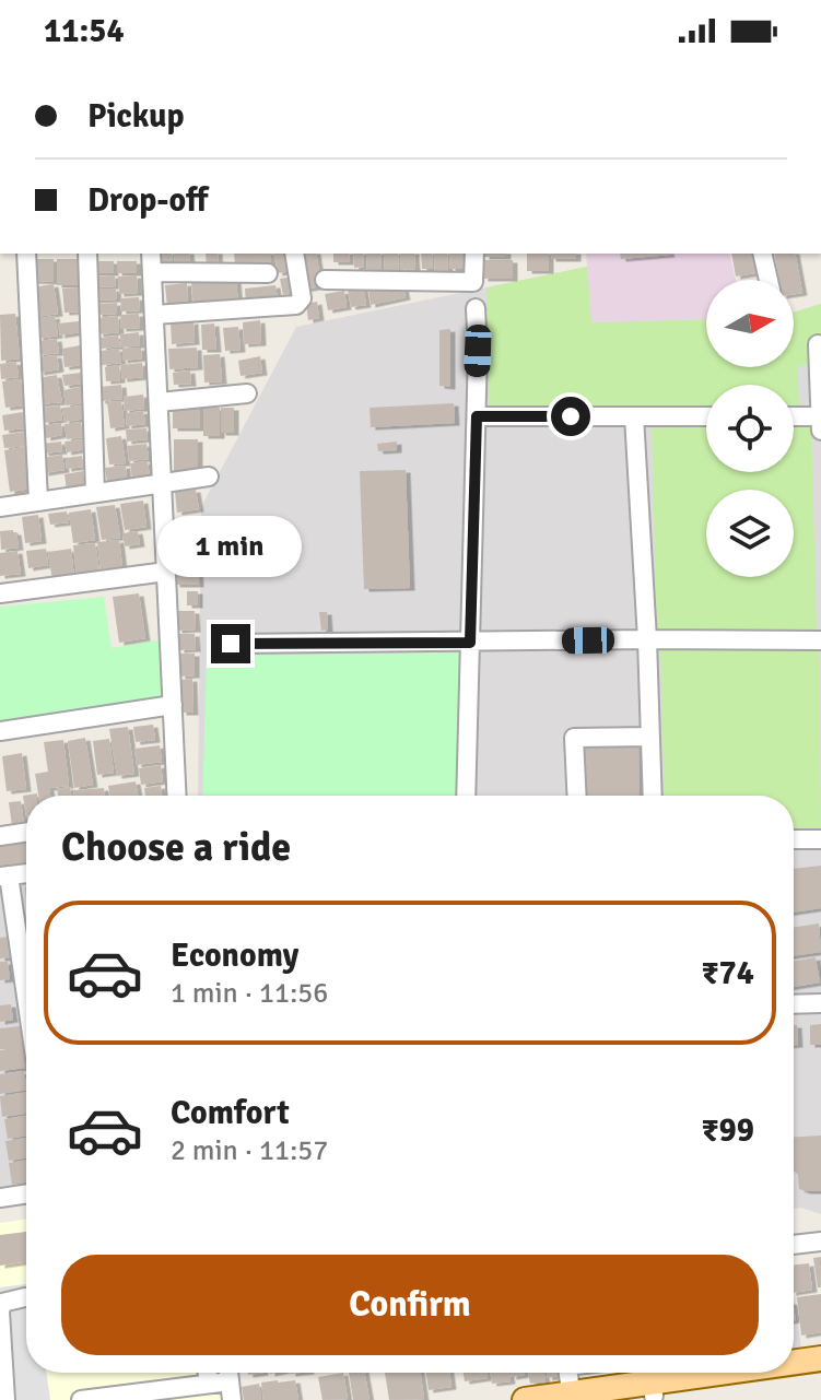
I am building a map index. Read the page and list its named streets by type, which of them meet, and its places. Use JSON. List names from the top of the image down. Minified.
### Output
{"north":"right","page":{"status":"11:54","banner":["Pickup","Drop-off"],"bubble":"1 min","heading":"Choose a ride","list":[{"name":"Economy","note":"1 min · 11:56","value":"₹74"},{"name":"Comfort","note":"2 min · 11:57","value":"₹99"}],"buttons":"Confirm"}}
